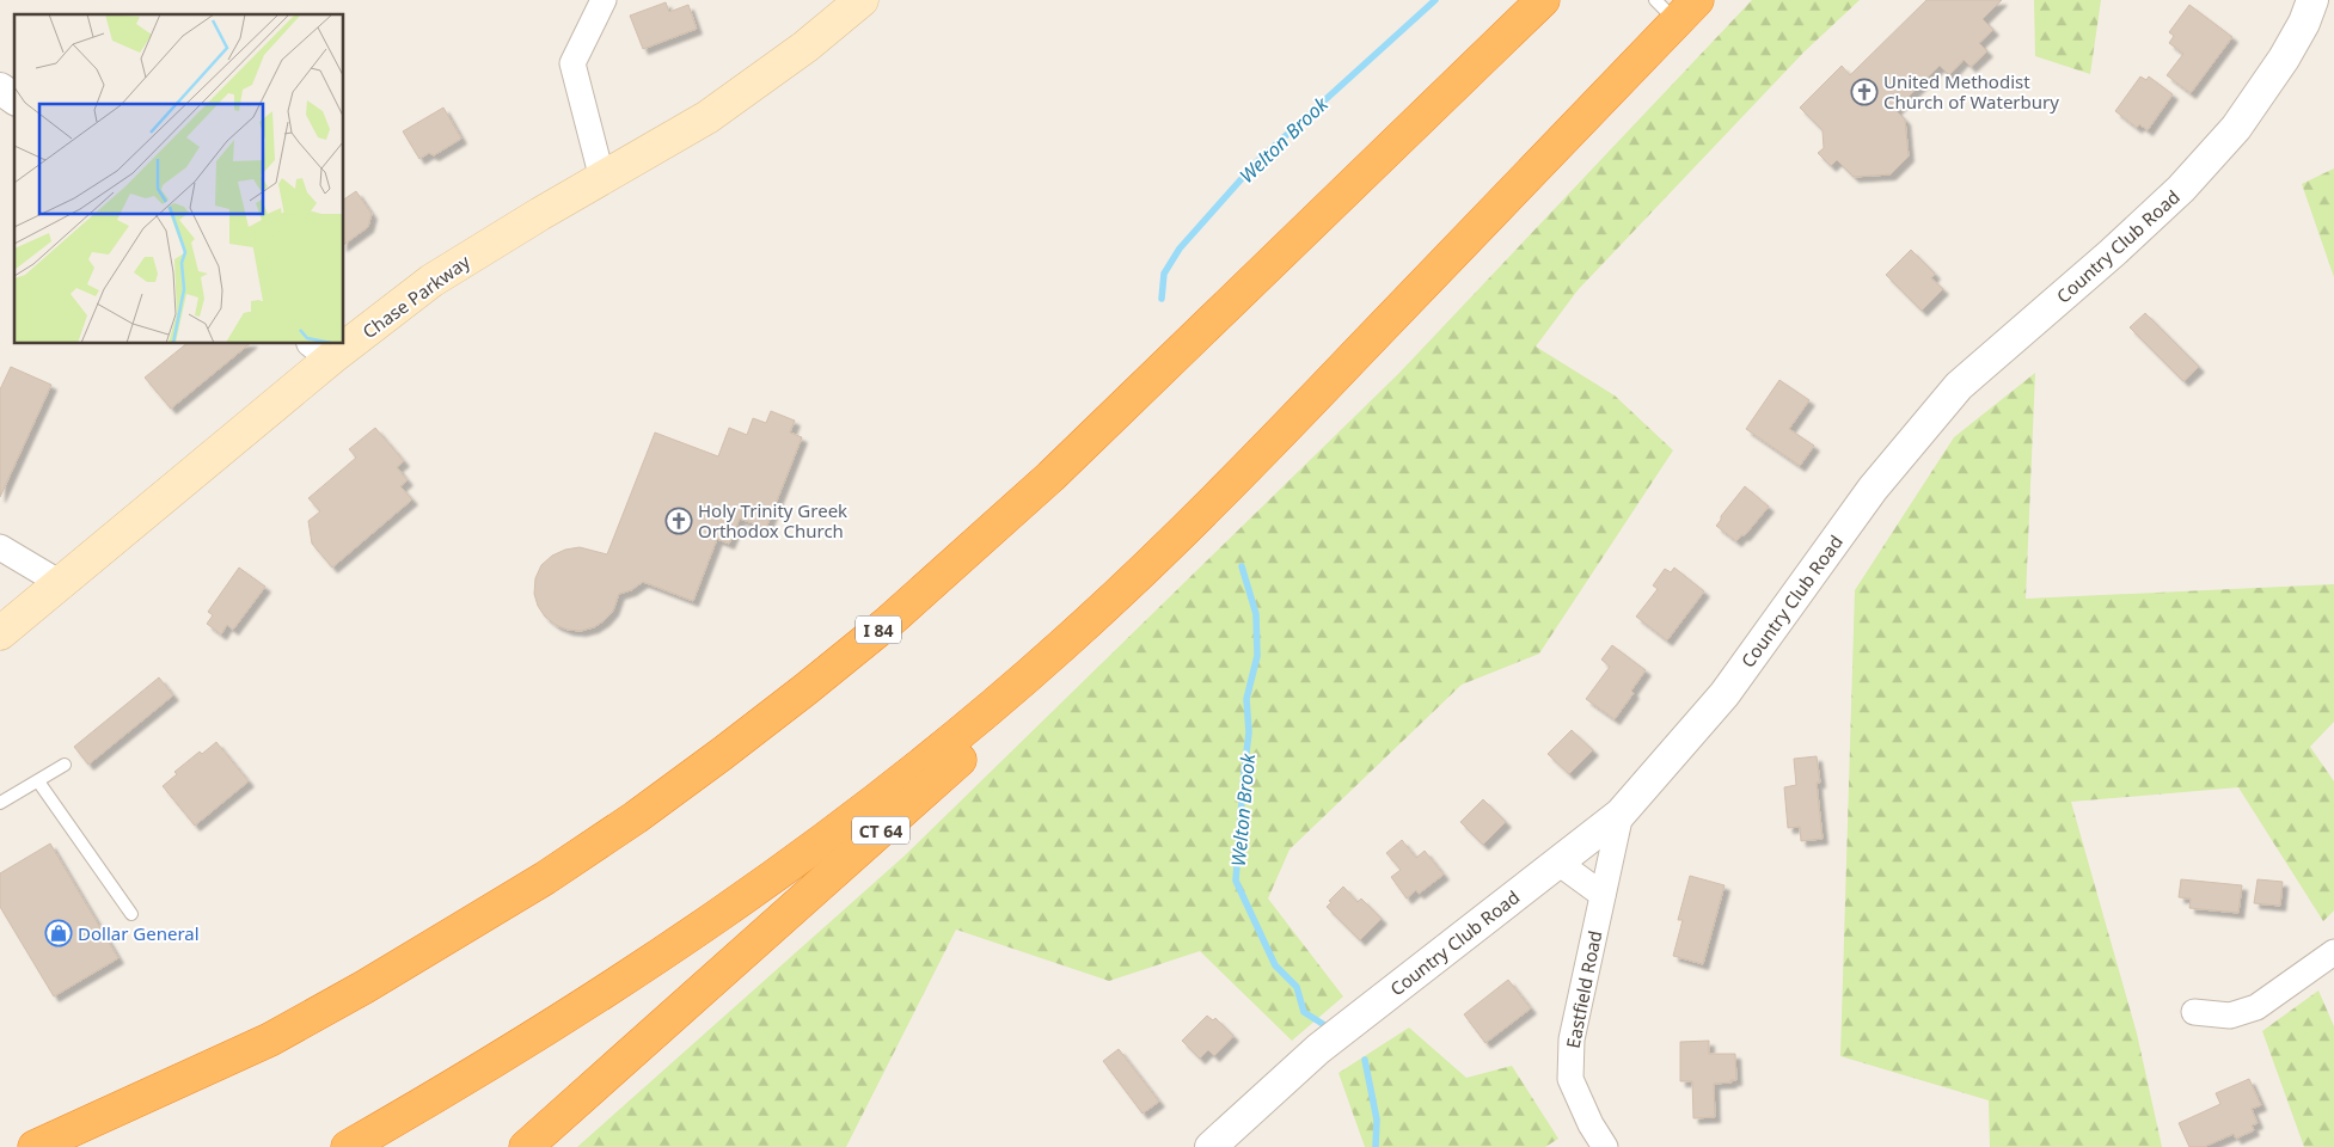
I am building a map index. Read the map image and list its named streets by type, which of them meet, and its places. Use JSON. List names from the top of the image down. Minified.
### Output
{"streets":{"highway":["I 84","CT 64"],"main road":["Chase Parkway"],"street":["Country Club Road","Eastfield Road"]},"crossings":[["Country Club Road","Eastfield Road"]],"water":["Welton Brook"],"places":{"church":["United Methodist Church of Waterbury","Holy Trinity Greek Orthodox Church"],"shop":["Dollar General"]}}
